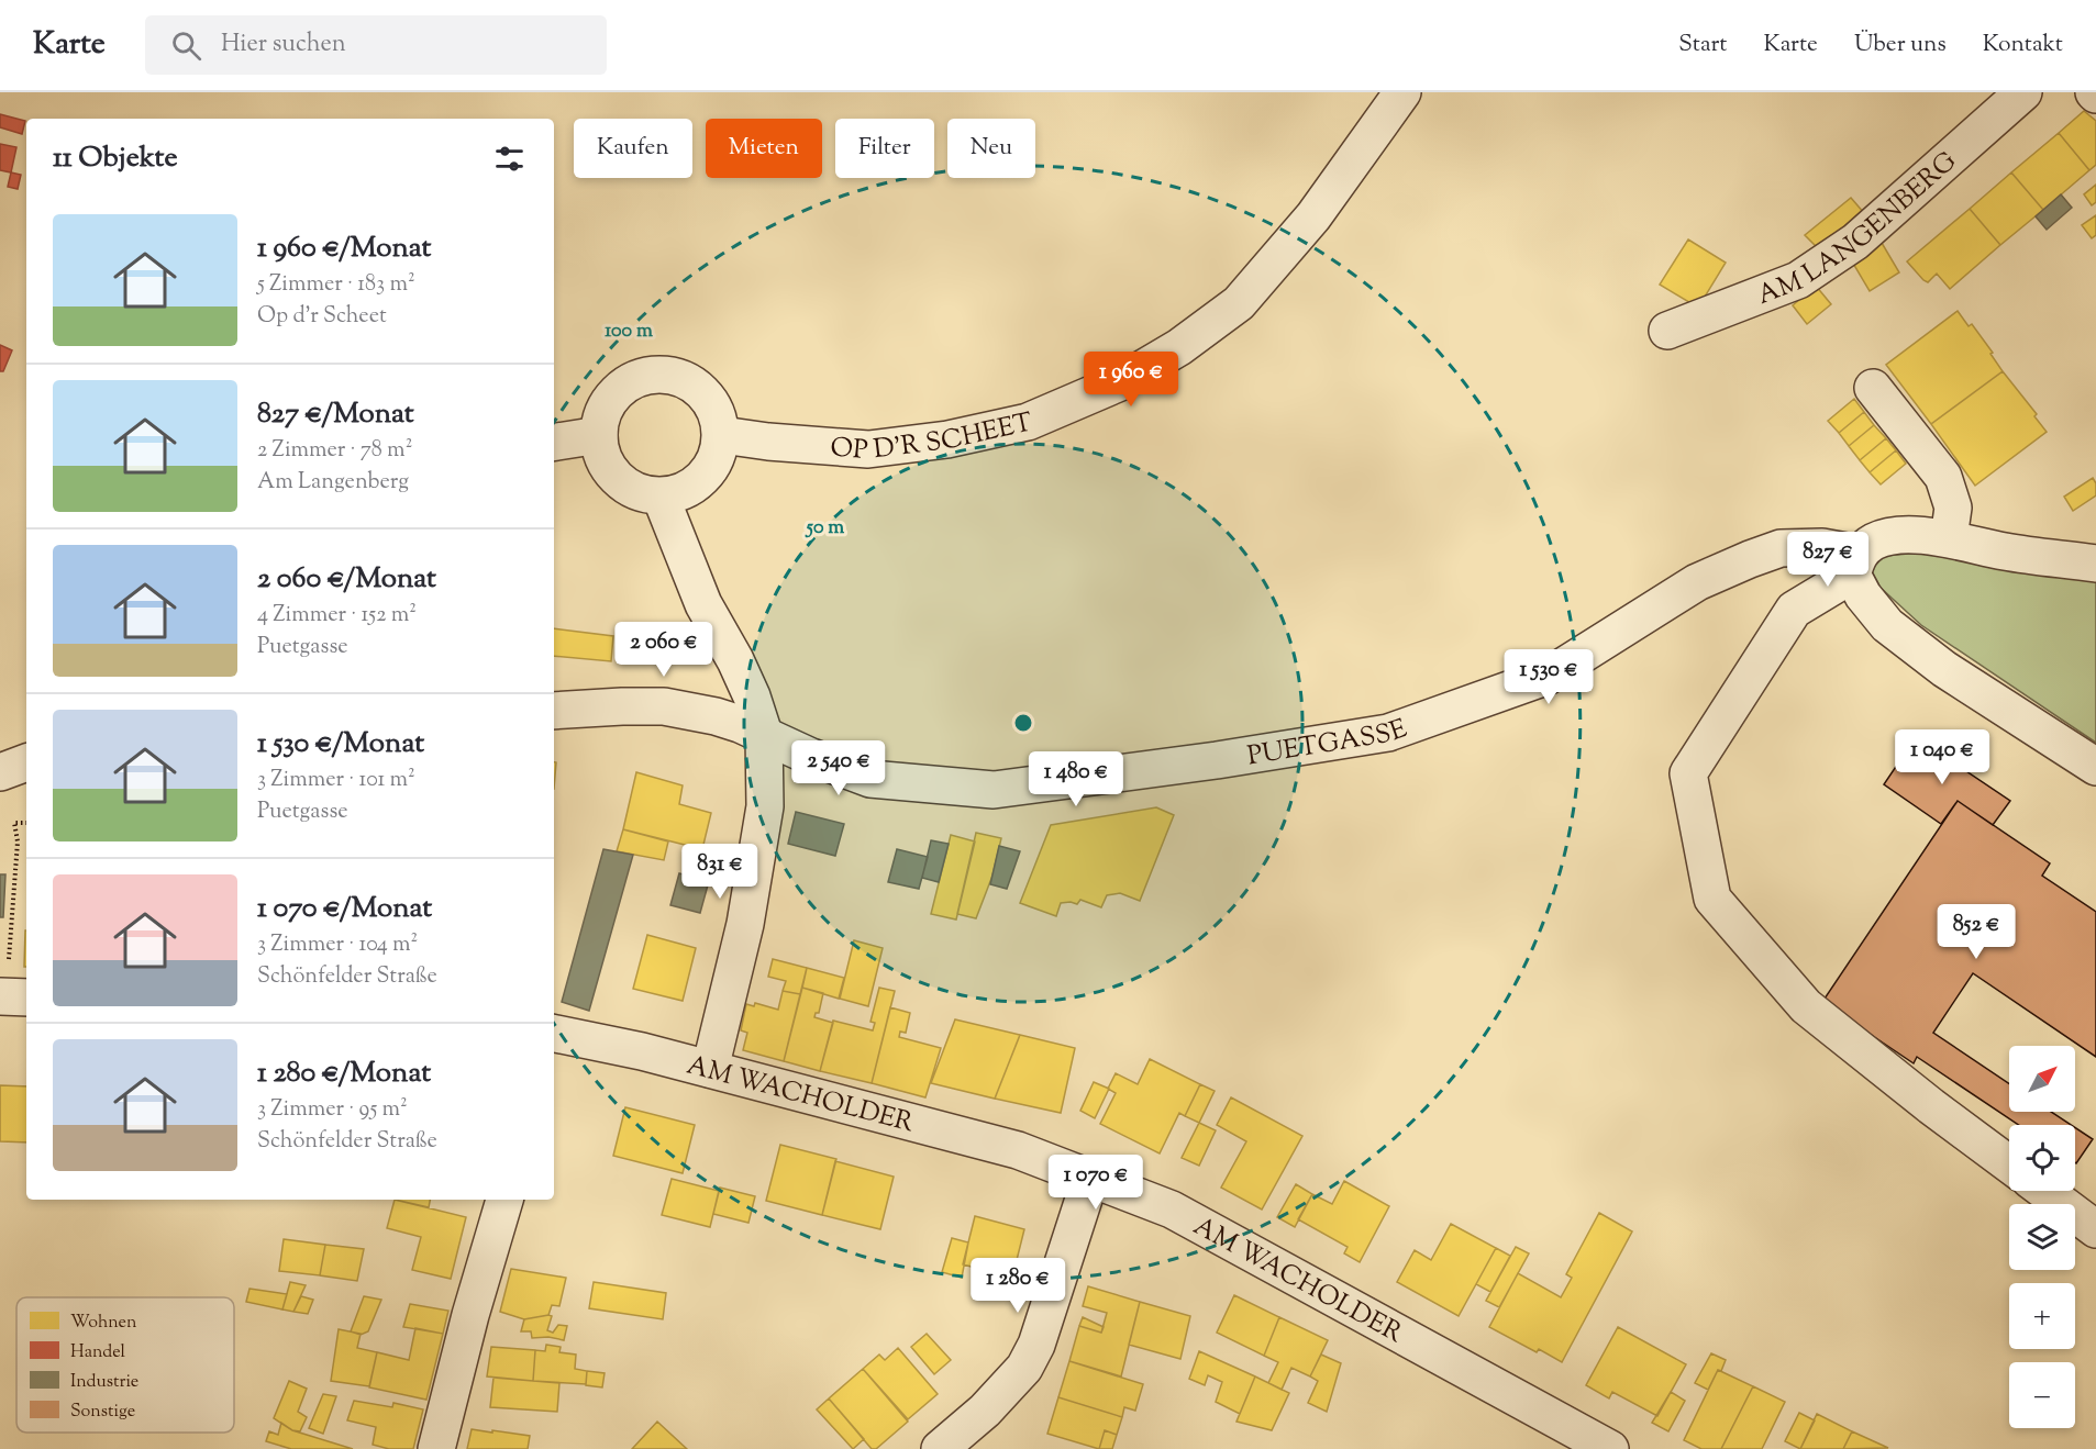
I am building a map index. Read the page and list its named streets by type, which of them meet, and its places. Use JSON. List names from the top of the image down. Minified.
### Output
{"streets":{"street":["AM LANGENBERG","OP D’R SCHEET","PUETGASSE","AM WACHOLDER"]},"legend":["Wohnen","Handel","Industrie","Sonstige"],"north":"top right","page":{"header":"Karte","search":"Hier suchen","nav":["Start","Karte","Über uns","Kontakt"],"chip":["Kaufen","Mieten","Filter","Neu"],"heading":"11 Objekte","list":[{"name":"1 960 €/Monat","note":"5 Zimmer · 183 m² · Op d’r Scheet"},{"name":"827 €/Monat","note":"2 Zimmer · 78 m² · Am Langenberg"},{"name":"2 060 €/Monat","note":"4 Zimmer · 152 m² · Puetgasse"},{"name":"1 530 €/Monat","note":"3 Zimmer · 101 m² · Puetgasse"},{"name":"1 070 €/Monat","note":"3 Zimmer · 104 m² · Schönfelder Straße"},{"name":"1 280 €/Monat","note":"3 Zimmer · 95 m² · Schönfelder Straße"}],"price":["1 960 €","827 €","2 060 €","1 530 €","1 040 €","2 540 €","1 480 €","831 €","852 €","1 070 €","1 280 €"],"map_buttons":["+","−"]},"rings":["100 m","50 m"]}
